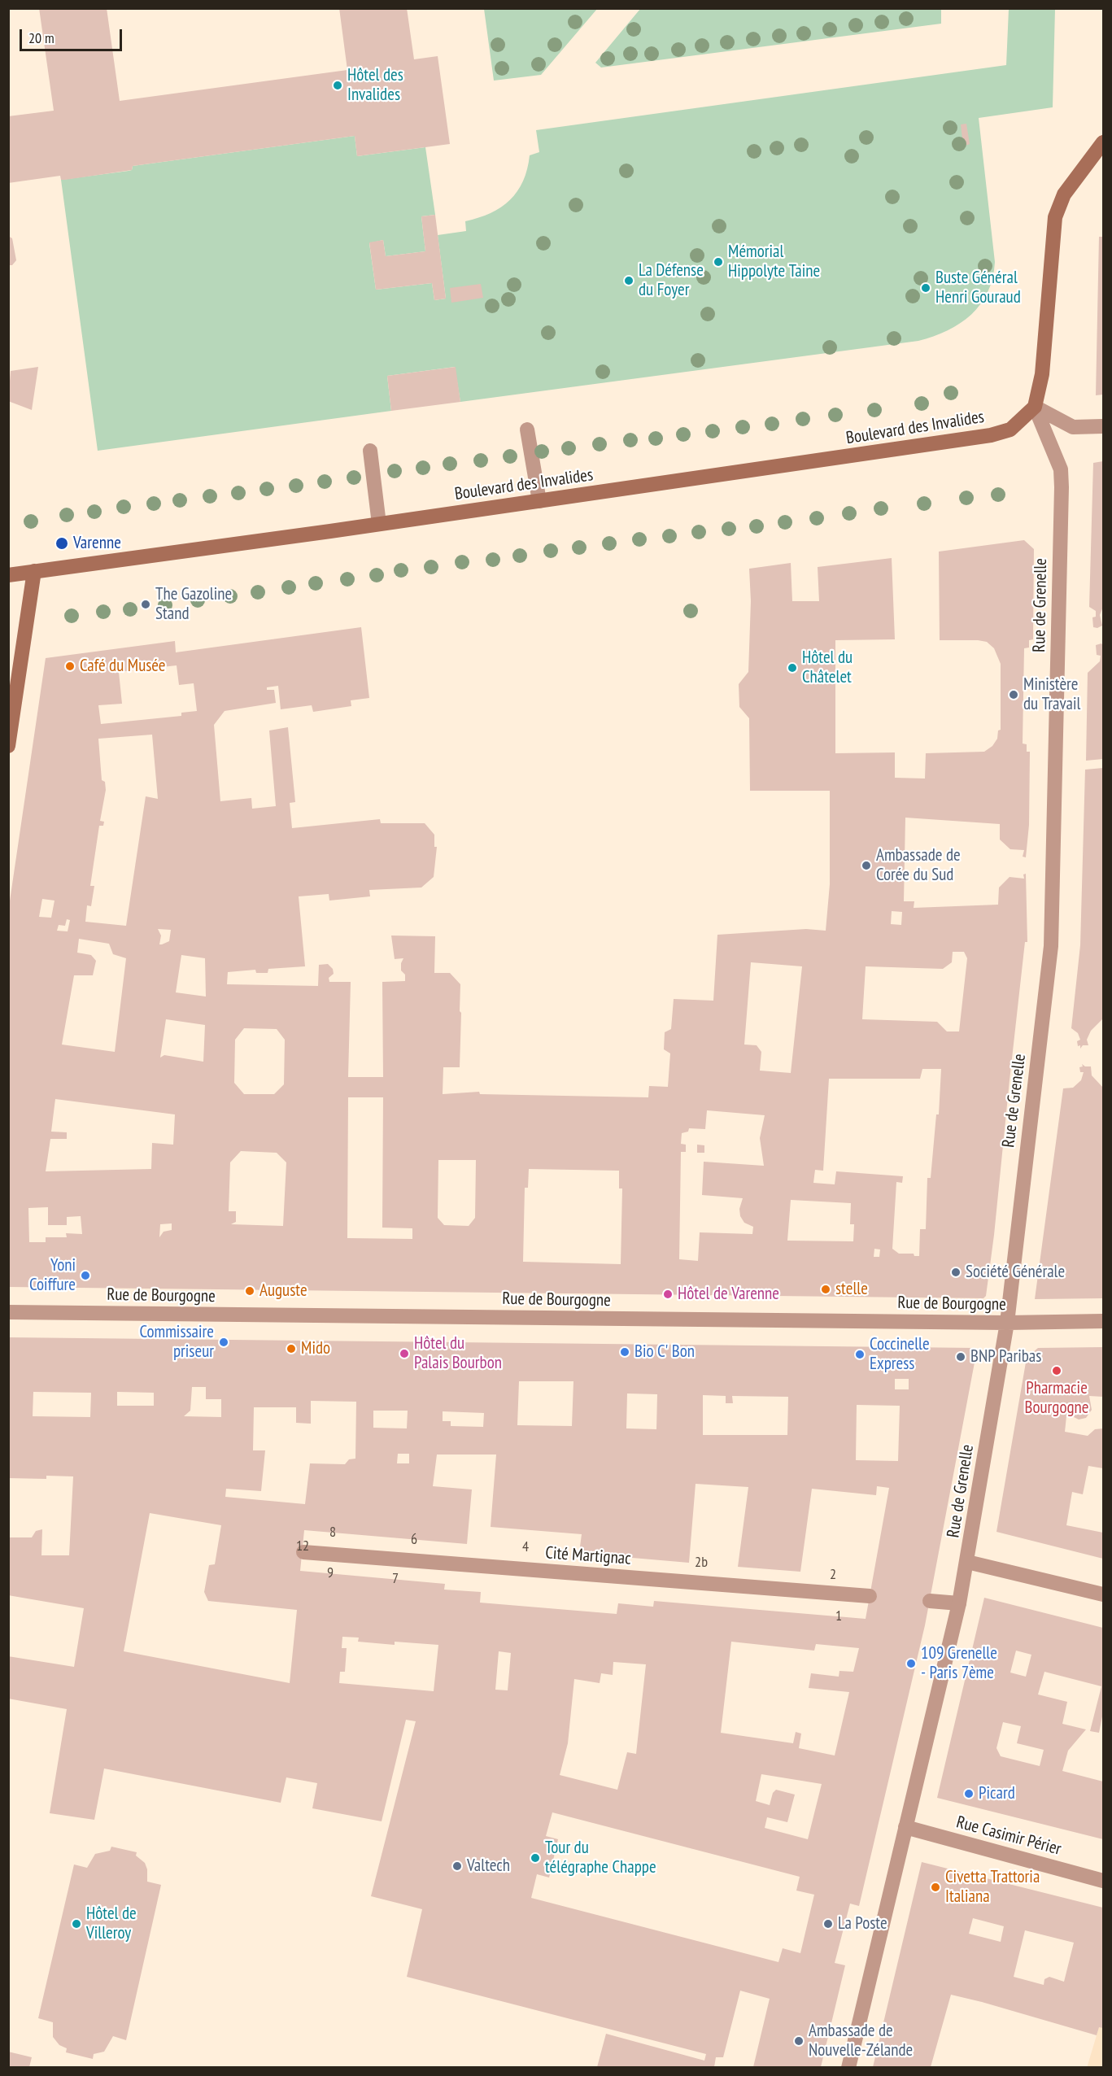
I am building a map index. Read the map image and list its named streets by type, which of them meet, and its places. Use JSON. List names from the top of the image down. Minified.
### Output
{"streets":{"main road":["Boulevard des Invalides"],"street":["Rue de Grenelle","Rue de Bourgogne","Cité Martignac","Rue Casimir Périer"]},"crossings":[["Boulevard des Invalides","Rue de Grenelle"],["Rue de Grenelle","Rue de Bourgogne"],["Rue de Grenelle","Rue Casimir Périer"]],"places":["Hôtel des Invalides","Mémorial Hippolyte Taine","La Défense du Foyer","Buste Général Henri Gouraud","Varenne","The Gazoline Stand","Café du Musée","Hôtel du Châtelet","Ministère du Travail","Ambassade de Corée du Sud","Société Générale","Yoni Coiffure","stelle","Auguste","Hôtel de Varenne","Commissaire priseur","Mido","Bio C' Bon","Hôtel du Palais Bourbon","Coccinelle Express","BNP Paribas","Pharmacie Bourgogne","109 Grenelle - Paris 7ème","Picard","Tour du télégraphe Chappe","Valtech","Civetta Trattoria Italiana","Hôtel de Villeroy","La Poste","Ambassade de Nouvelle-Zélande"],"house_numbers":["8","6","12","4","2b","9","2","7","1"],"scale_bar":"20 m"}
